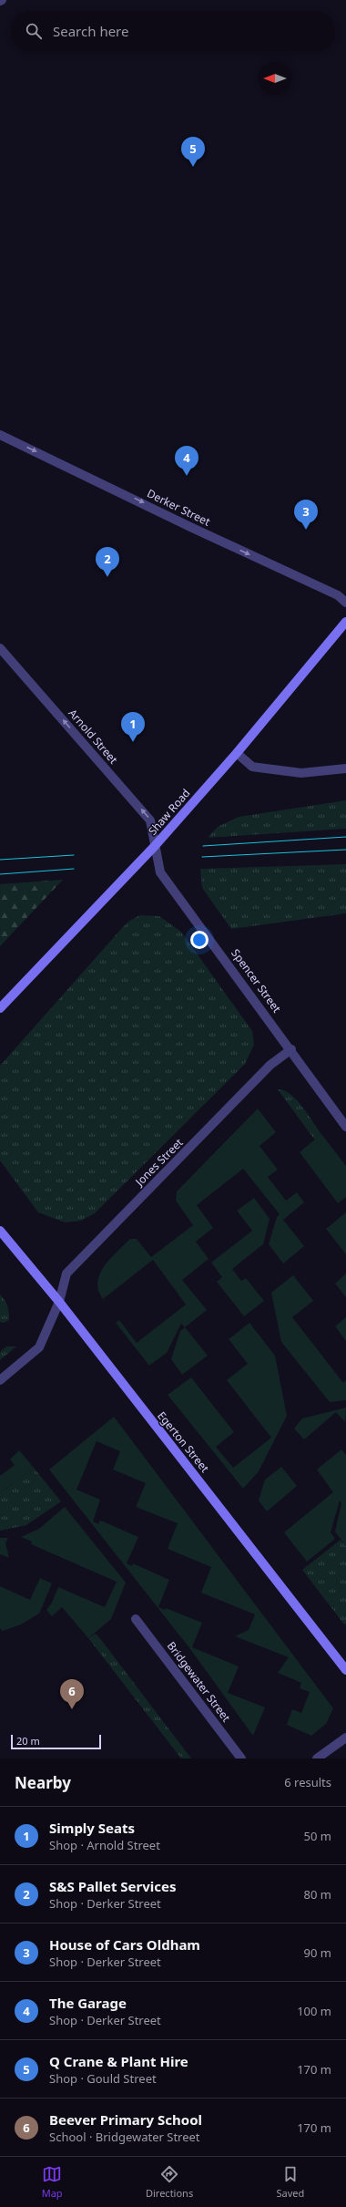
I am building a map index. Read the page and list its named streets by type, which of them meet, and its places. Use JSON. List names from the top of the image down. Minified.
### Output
{"streets":{"street":["Derker Street","Arnold Street","Shaw Road","Spencer Street","Jones Street","Egerton Street","Bridgewater Street"]},"crossings":[["Arnold Street","Shaw Road"],["Arnold Street","Spencer Street"],["Shaw Road","Spencer Street"],["Spencer Street","Jones Street"],["Jones Street","Egerton Street"]],"one_way":["Derker Street","Arnold Street"],"scale_bar":"20 m","north":"left","page":{"search":"Search here","pins":["5","4","3","2","1","6"],"scale":"20 m","heading":["Nearby","6 results"],"list":[{"mark":"1","name":"Simply Seats","note":"Shop · Arnold Street","value":"50 m"},{"mark":"2","name":"S&S Pallet Services","note":"Shop · Derker Street","value":"80 m"},{"mark":"3","name":"House of Cars Oldham","note":"Shop · Derker Street","value":"90 m"},{"mark":"4","name":"The Garage","note":"Shop · Derker Street","value":"100 m"},{"mark":"5","name":"Q Crane & Plant Hire","note":"Shop · Gould Street","value":"170 m"},{"mark":"6","name":"Beever Primary School","note":"School · Bridgewater Street","value":"170 m"}],"nav":["Map","Directions","Saved"]}}
